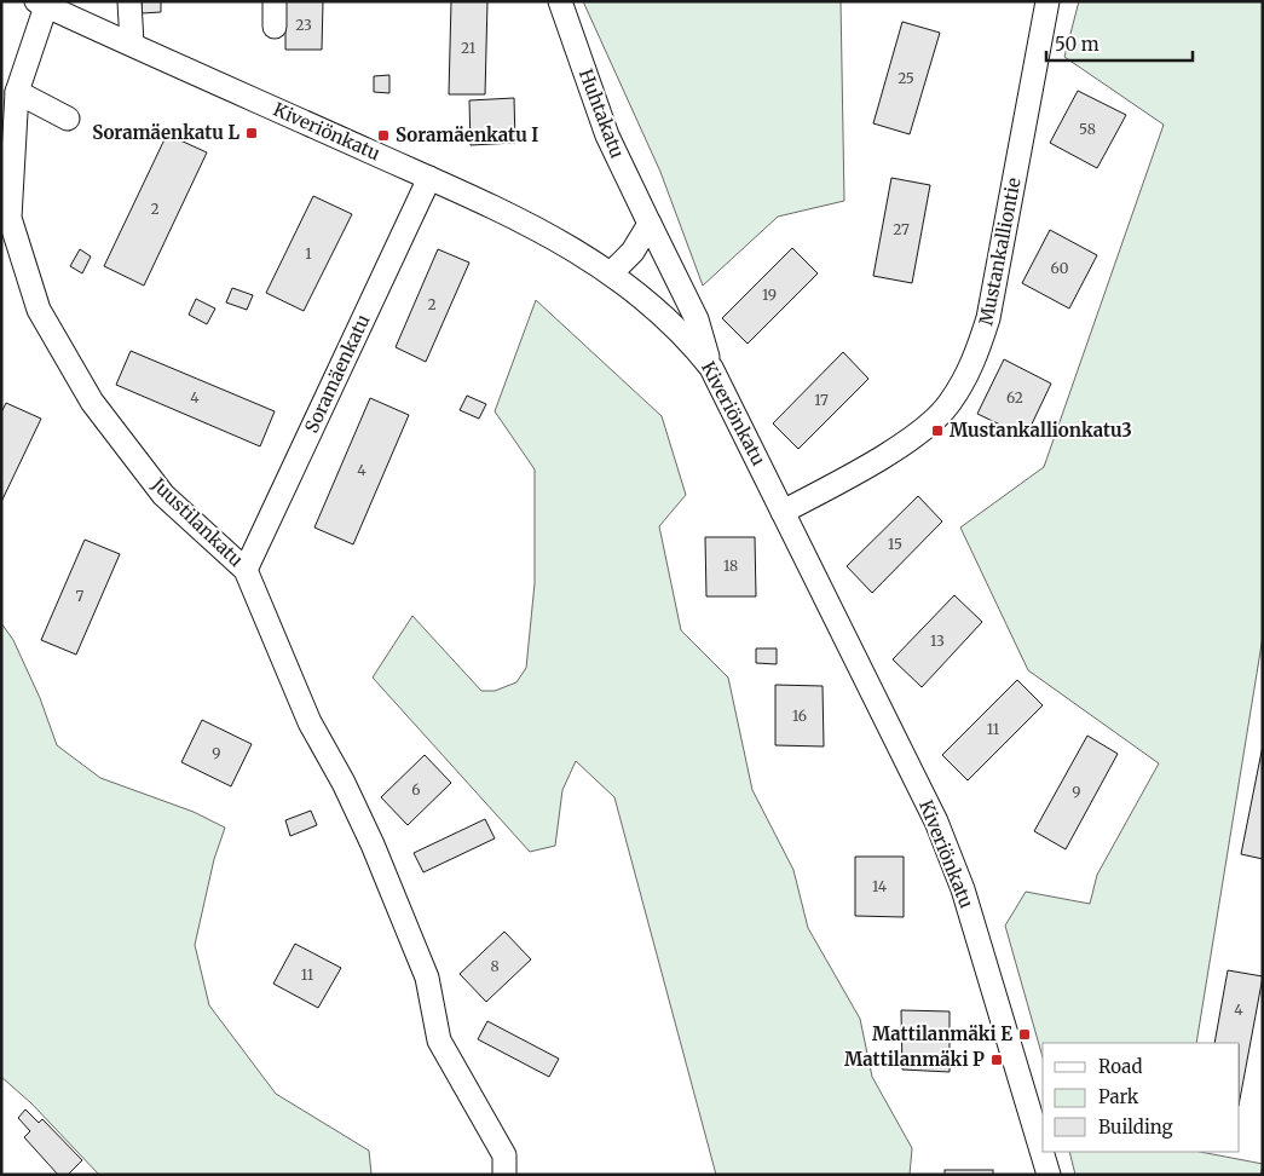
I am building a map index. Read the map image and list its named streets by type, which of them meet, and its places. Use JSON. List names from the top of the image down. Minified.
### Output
{"streets":{"street":["Huhtakatu","Kiveriönkatu","Mustankalliontie","Soramäenkatu","Juustilankatu"]},"crossings":[["Huhtakatu","Kiveriönkatu"],["Kiveriönkatu","Mustankalliontie"],["Kiveriönkatu","Soramäenkatu"],["Kiveriönkatu","Juustilankatu"],["Soramäenkatu","Juustilankatu"]],"places":{"transit":["Soramäenkatu L","Soramäenkatu I","Mustankallionkatu3","Mattilanmäki E","Mattilanmäki P"]},"house_numbers":["23","21","25","58","2","27","1","60","19","2","4","62","17","4","15","18","7","13","16","11","9","6","9","14","8","11","4"],"legend":["Road","Park","Building"],"scale_bar":"50 m"}
